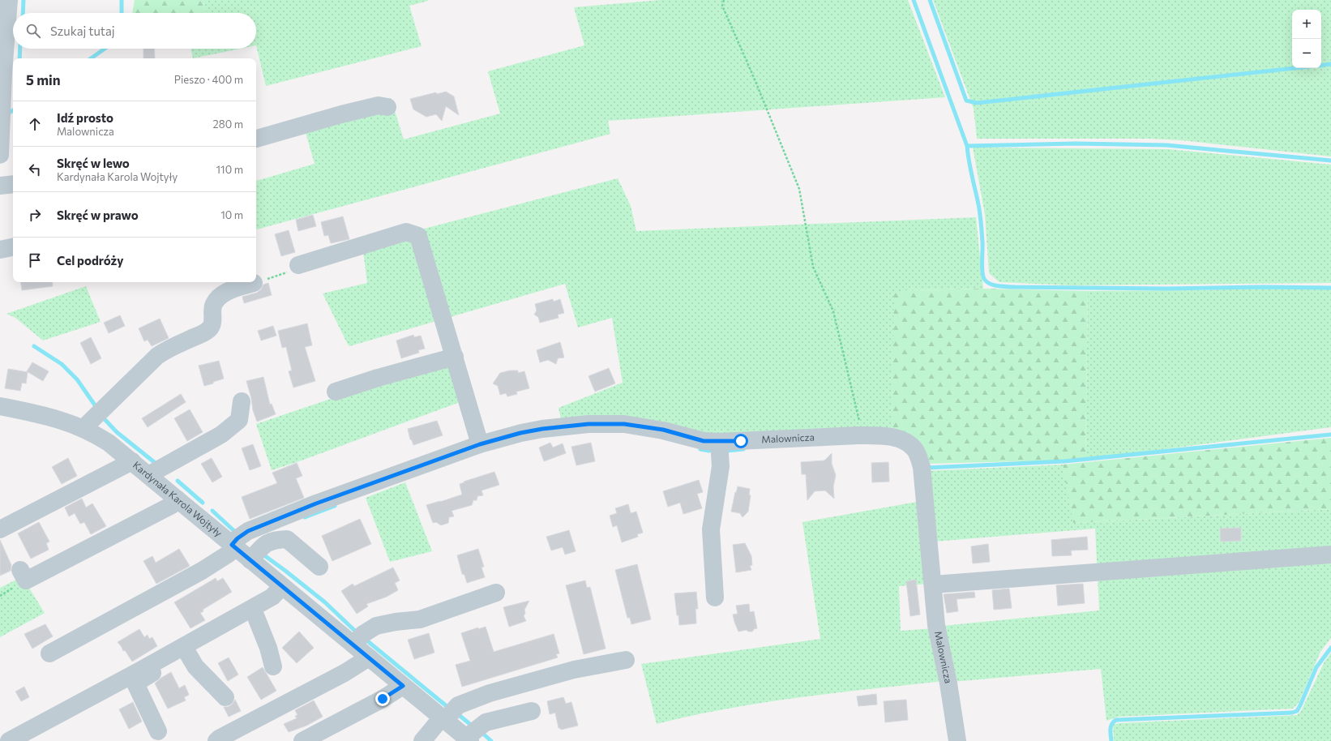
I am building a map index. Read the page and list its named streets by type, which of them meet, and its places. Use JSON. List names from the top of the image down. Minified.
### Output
{"streets":{"street":["Malownicza","Kardynała Karola Wojtyły"]},"crossings":[["Malownicza","Kardynała Karola Wojtyły"]],"page":{"map_buttons":["+","−"],"search":"Szukaj tutaj","heading":["5 min","Pieszo · 400 m"],"list":[["Idź prosto","Malownicza","280 m"],["Skręć w lewo","Kardynała Karola Wojtyły","110 m"],["Skręć w prawo","10 m"],"Cel podróży"]}}
